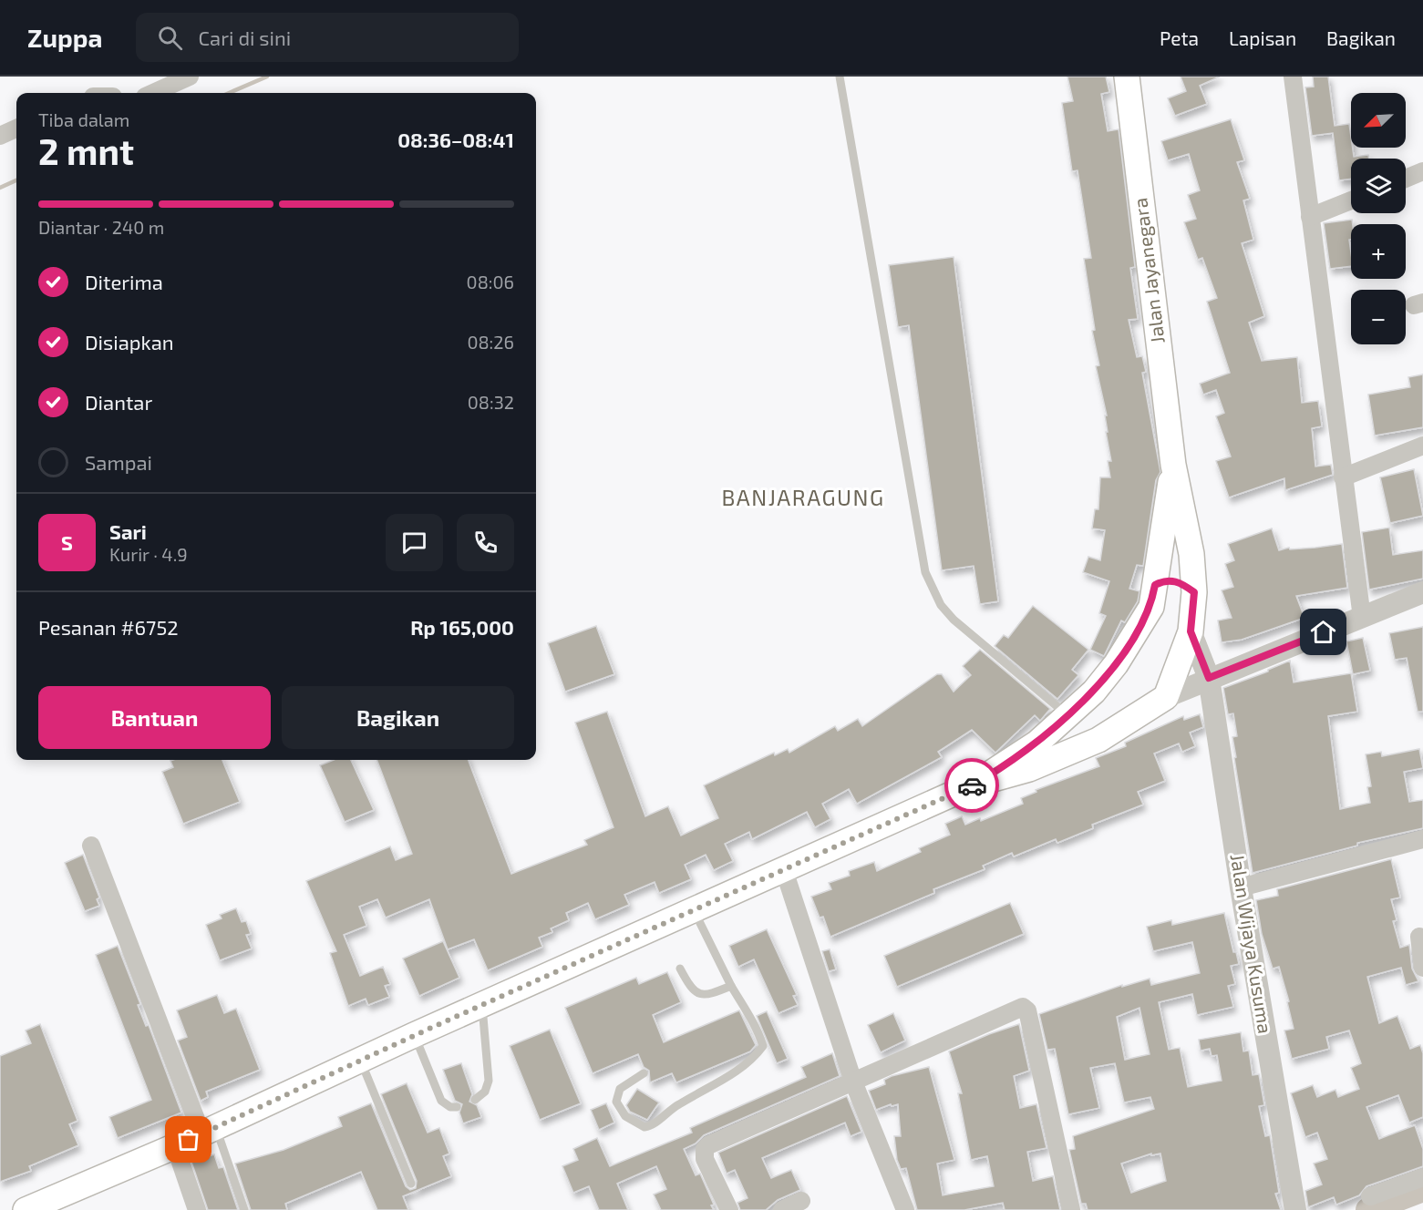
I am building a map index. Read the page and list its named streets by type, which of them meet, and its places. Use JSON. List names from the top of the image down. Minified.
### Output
{"streets":{"main road":["Jalan Jayanegara"],"street":["Jalan Wijaya Kusuma"]},"crossings":[["Jalan Jayanegara","Jalan Wijaya Kusuma"]],"districts":["BANJARAGUNG"],"north":"bottom left","page":{"header":"Zuppa","search":"Cari di sini","nav":["Peta","Lapisan","Bagikan"],"map_buttons":["+","−"],"heading":["2 mnt","Tiba dalam","08:36–08:41"],"panel":["Sari","Kurir · 4.9","Pesanan #6752","Rp 165,000"],"bar":"Diantar · 240 m","list":[["Diterima","08:06"],["Disiapkan","08:26"],["Diantar","08:32"],"Sampai"],"round":"S","buttons":["Bantuan","Bagikan"]}}
